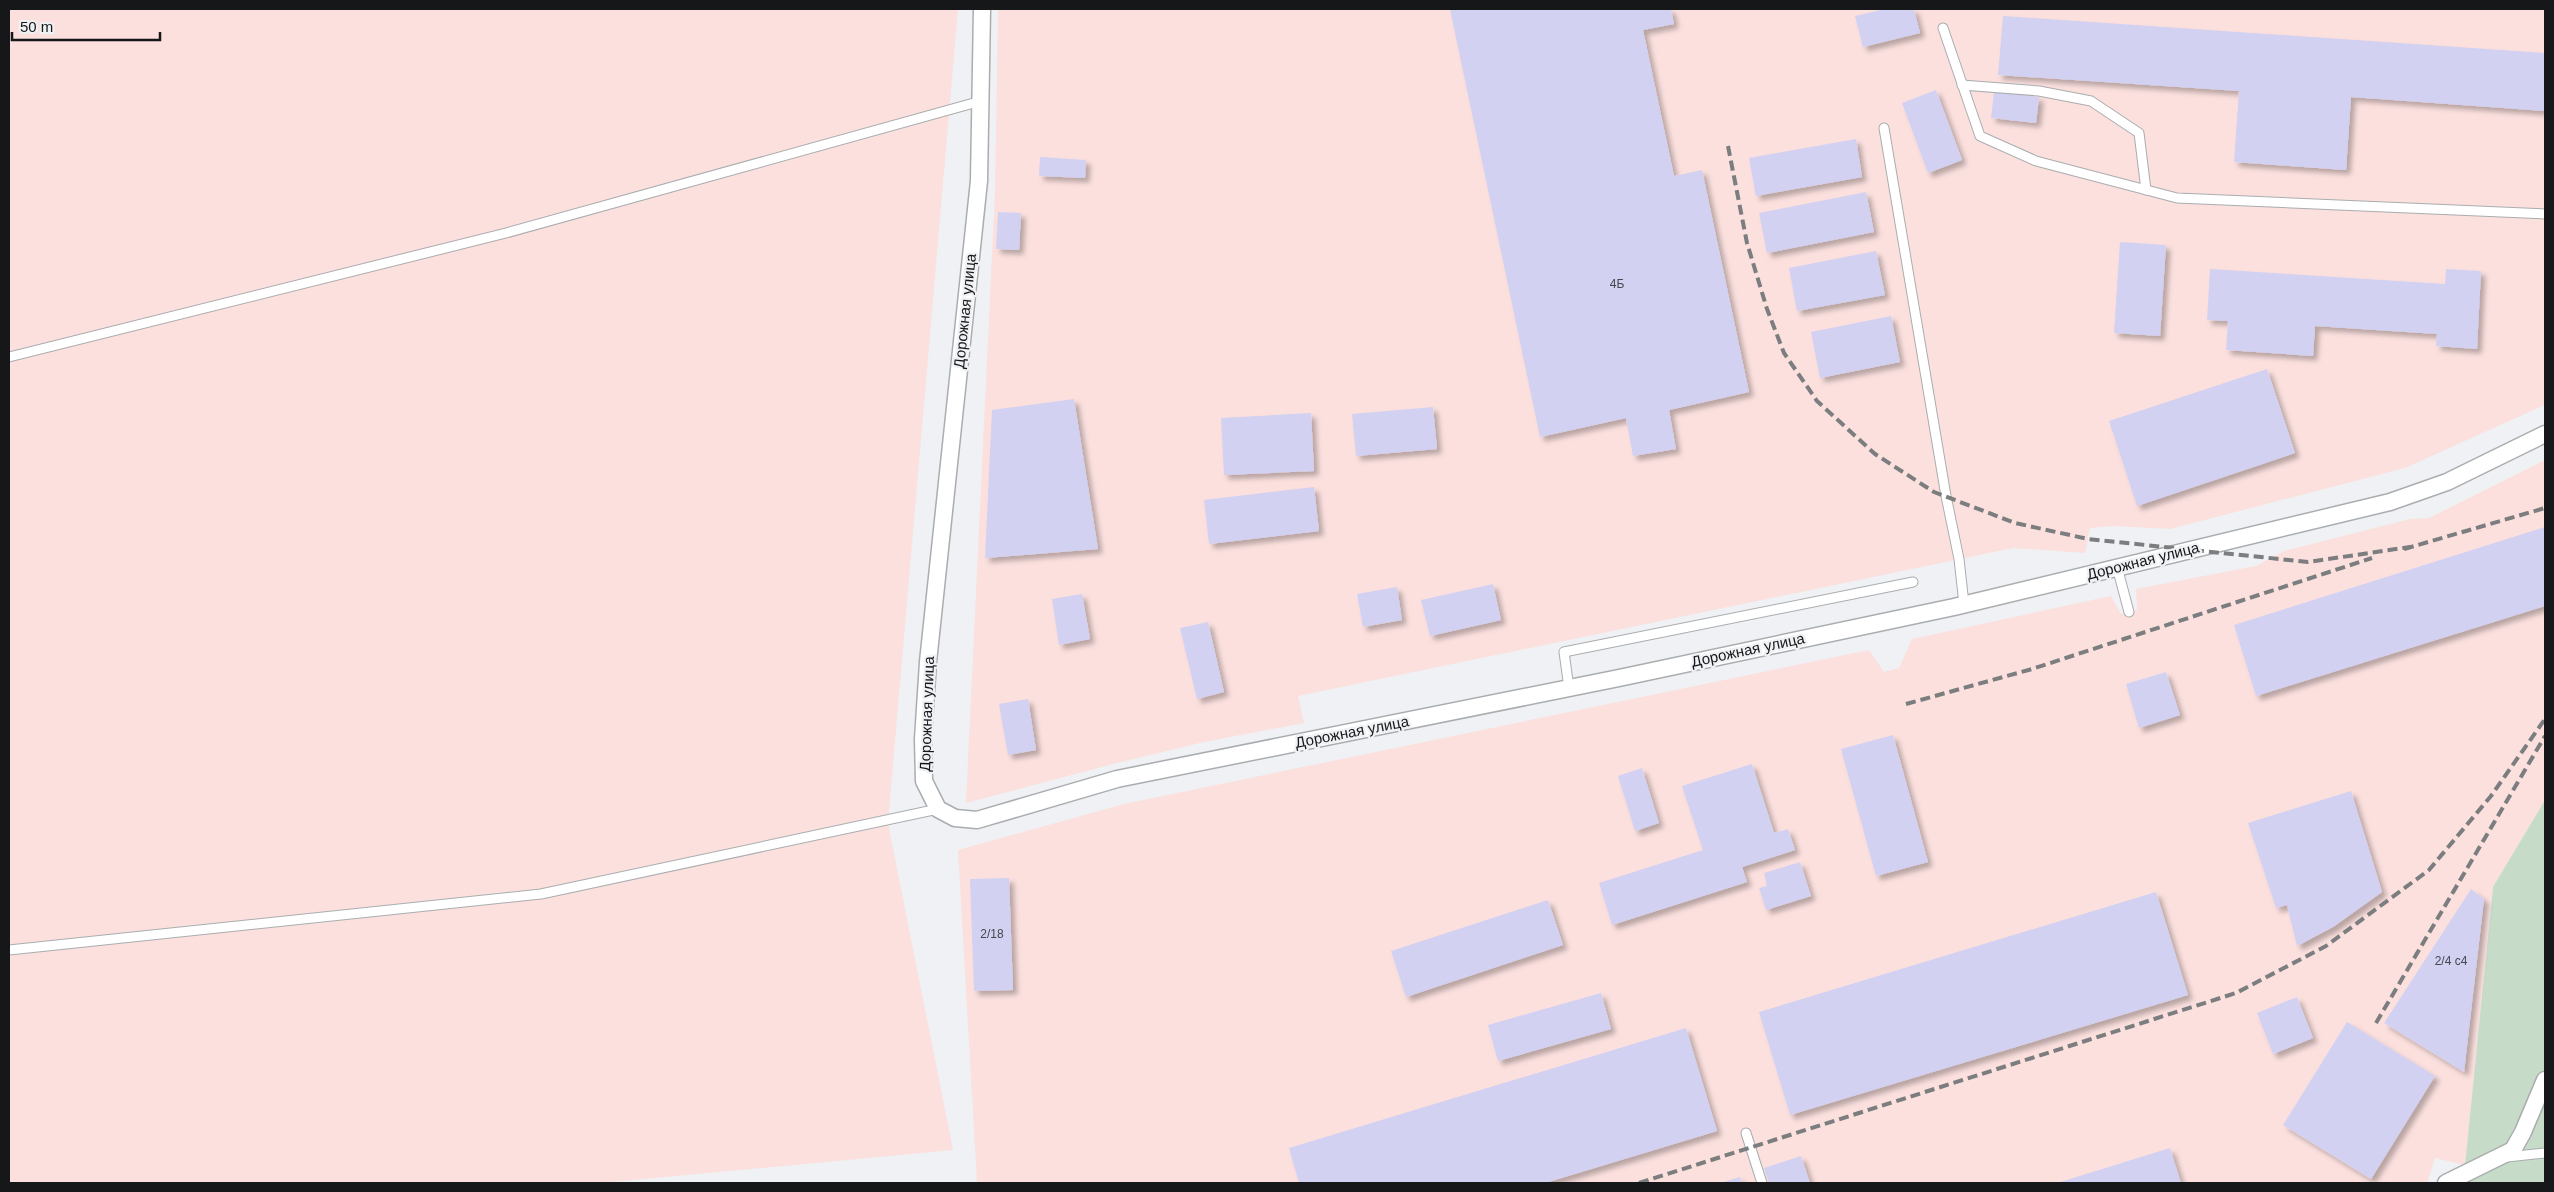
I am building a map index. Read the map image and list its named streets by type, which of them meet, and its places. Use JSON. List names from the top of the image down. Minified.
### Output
{"streets":{"street":["Дорожная улица"]},"house_numbers":["4Б","2/18","2/4 с4"],"scale_bar":"50 m"}
